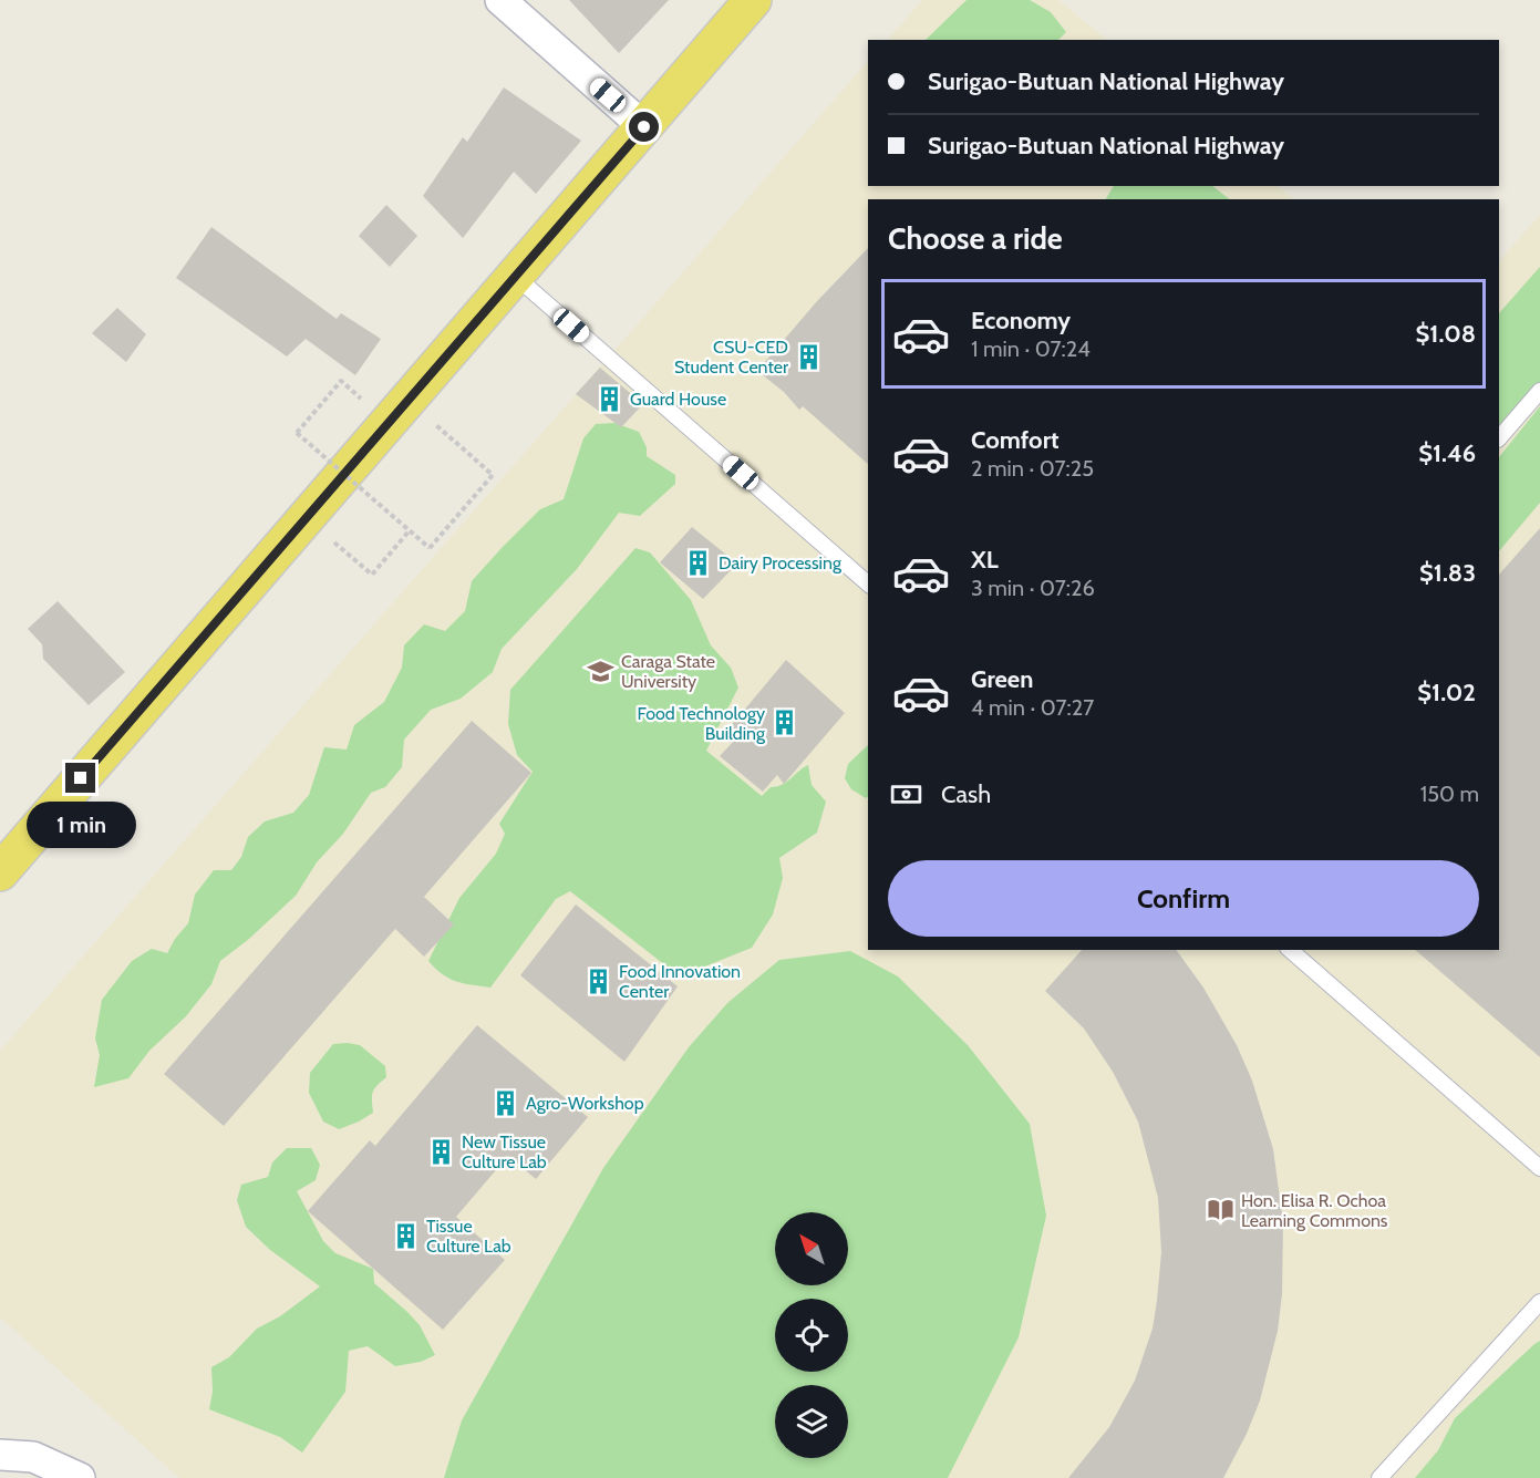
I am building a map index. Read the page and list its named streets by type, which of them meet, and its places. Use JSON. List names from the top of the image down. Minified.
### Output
{"places":{"building":["CSU-CED Student Center","Guard House","Dairy Processing","Food Technology Building","Food Innovation Center","Agro-Workshop","New Tissue Culture Lab","Tissue Culture Lab"],"school or university":["Caraga State University"],"library":["Hon. Elisa R. Ochoa Learning Commons"]},"north":"top left","page":{"banner":["Surigao-Butuan National Highway","Surigao-Butuan National Highway"],"heading":"Choose a ride","list":[{"name":"Economy","note":"1 min · 07:24","value":"$1.08"},{"name":"Comfort","note":"2 min · 07:25","value":"$1.46"},{"name":"XL","note":"3 min · 07:26","value":"$1.83"},{"name":"Green","note":"4 min · 07:27","value":"$1.02"}],"pay":["Cash","150 m"],"bubble":"1 min","buttons":"Confirm"}}
